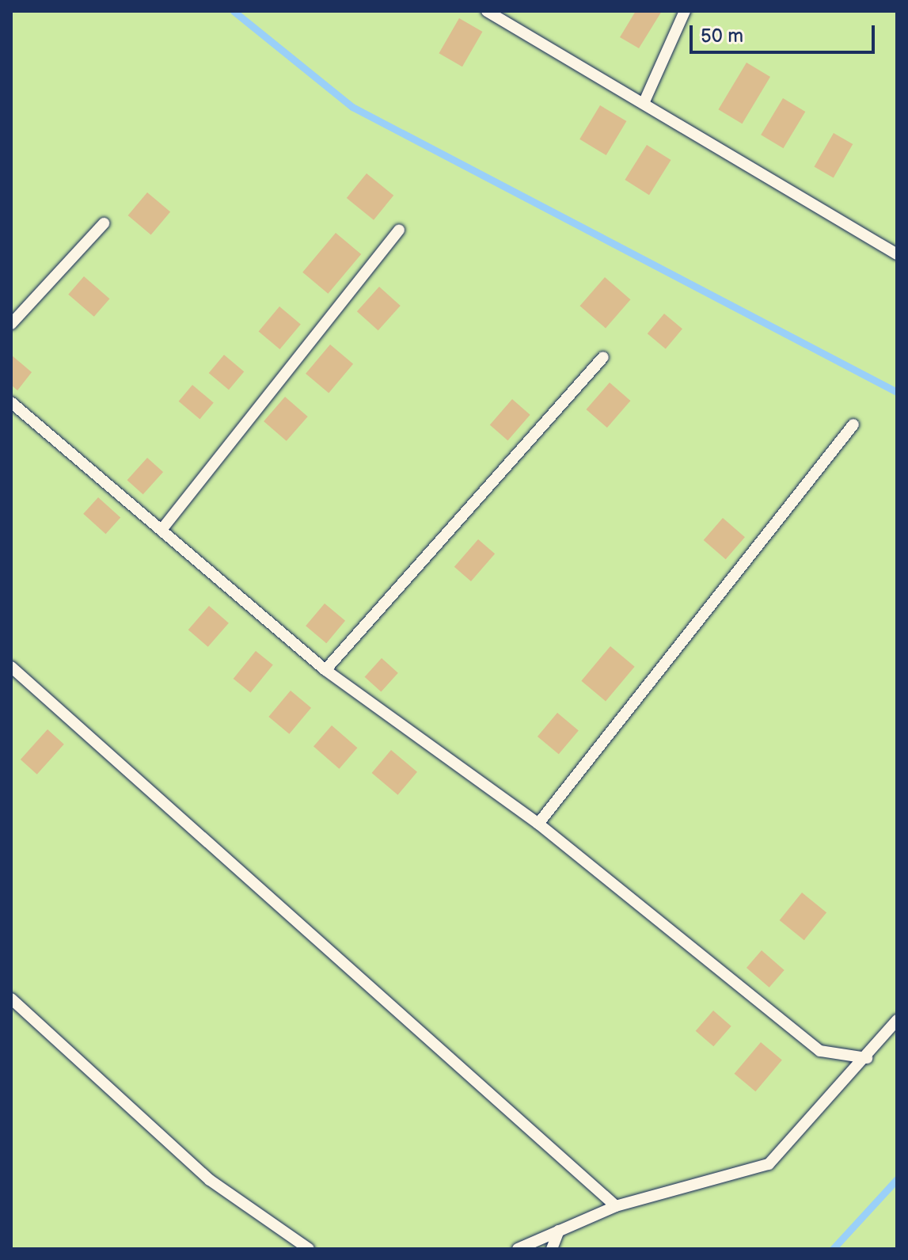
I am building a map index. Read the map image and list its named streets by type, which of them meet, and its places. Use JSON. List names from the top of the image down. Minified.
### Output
{"scale_bar":"50 m"}
